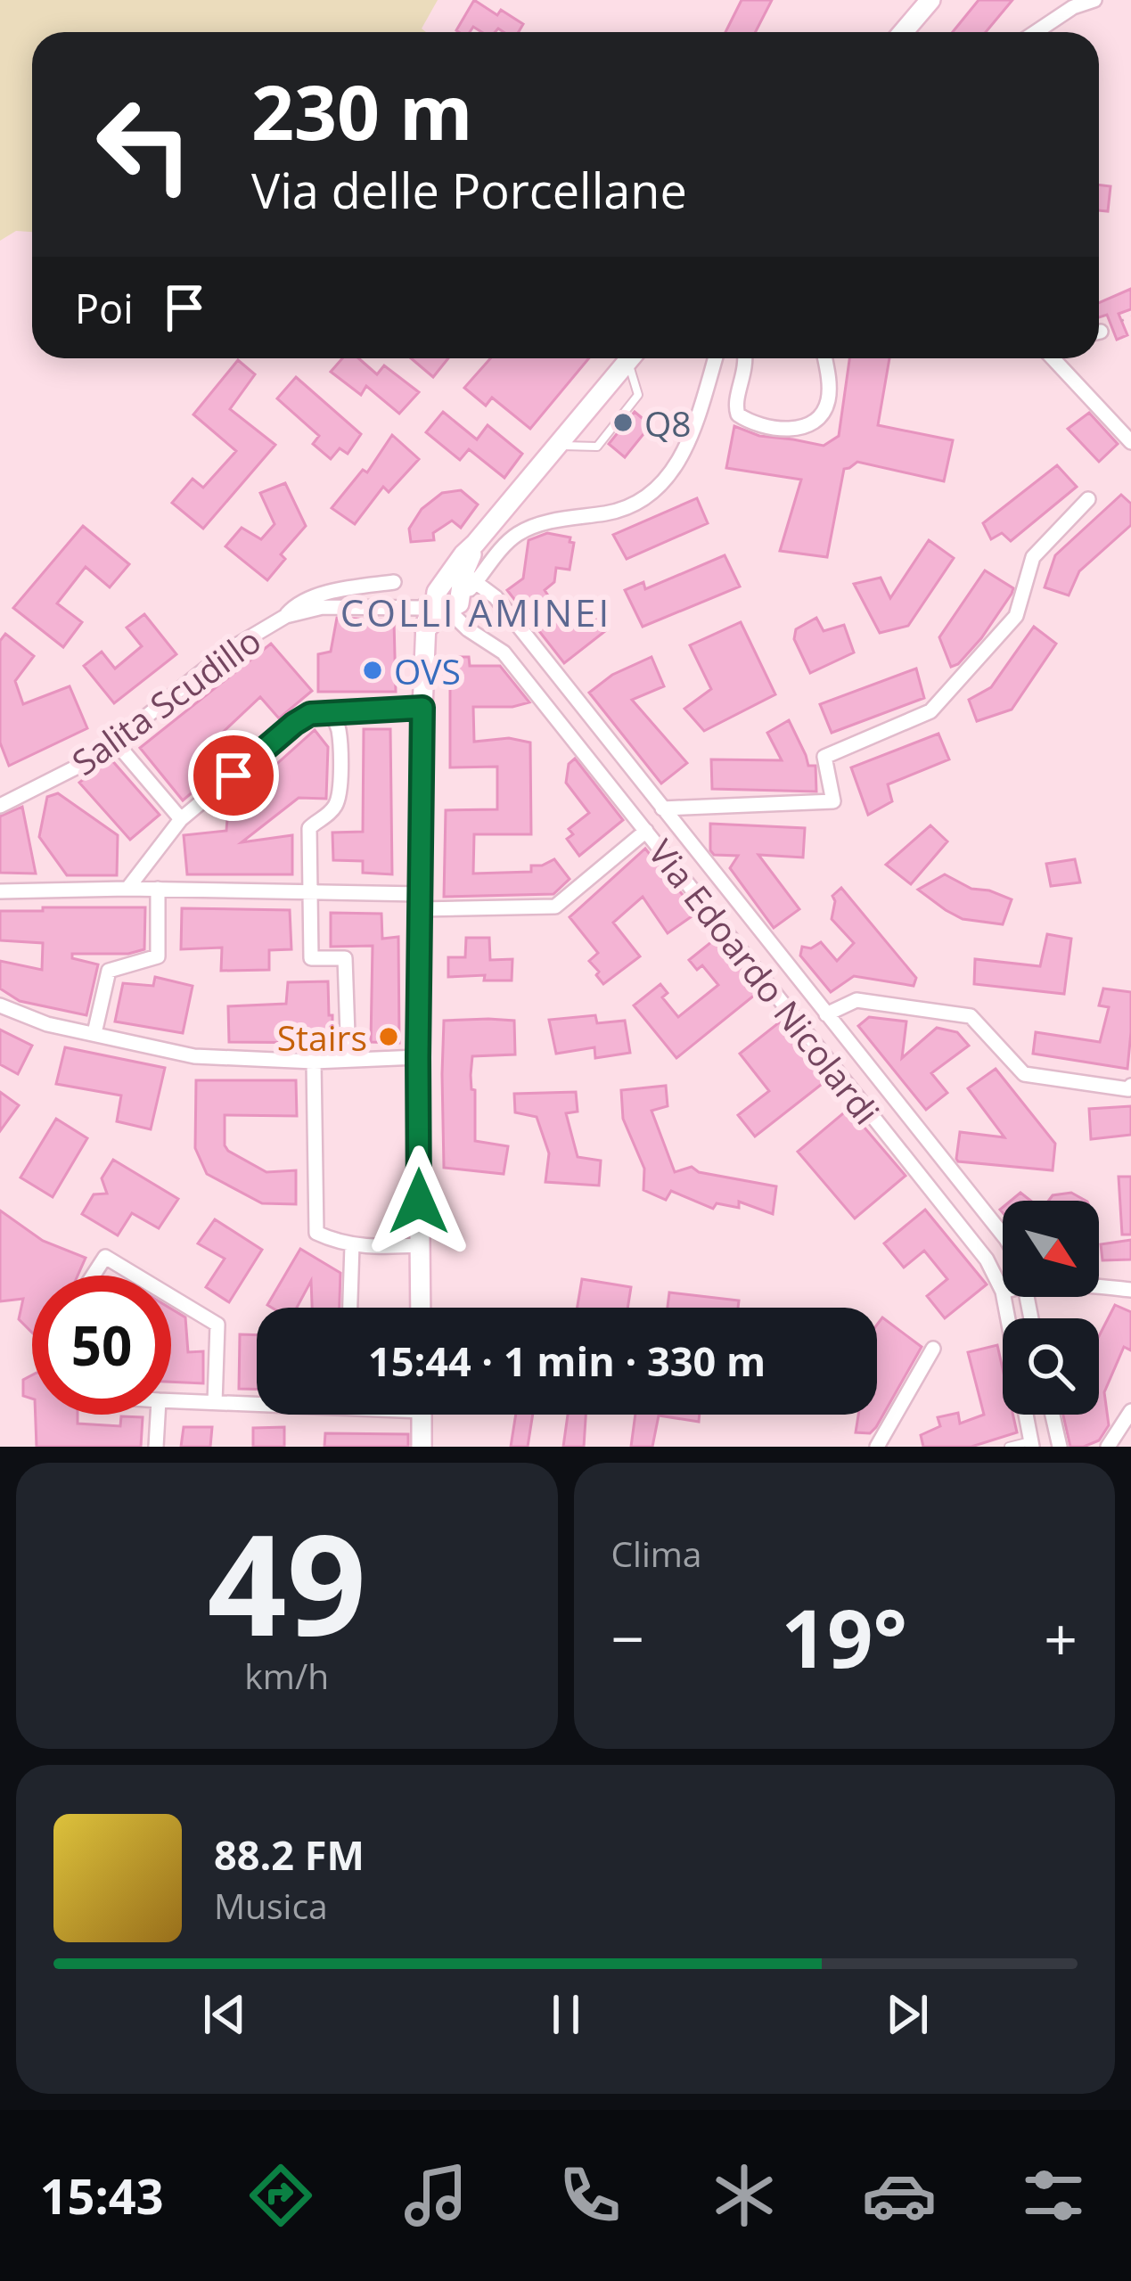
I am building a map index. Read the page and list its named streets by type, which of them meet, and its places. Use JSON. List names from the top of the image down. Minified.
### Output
{"streets":{"street":["Salita Scudillo","Via Edoardo Nicolardi"]},"crossings":[["Salita Scudillo","Via Edoardo Nicolardi"]],"districts":["COLLI AMINEI"],"places":["Q8","OVS","Stairs"],"north":"bottom right","page":{"turn":["230 m","Via delle Porcellane"],"then":"Poi","limit":"50","trip":"15:44 · 1 min · 330 m","tile":[["49","km/h"],"Clima"],"heat":["−","19°","+"],"song":["88.2 FM","Musica"],"tabs":"15:43"}}
